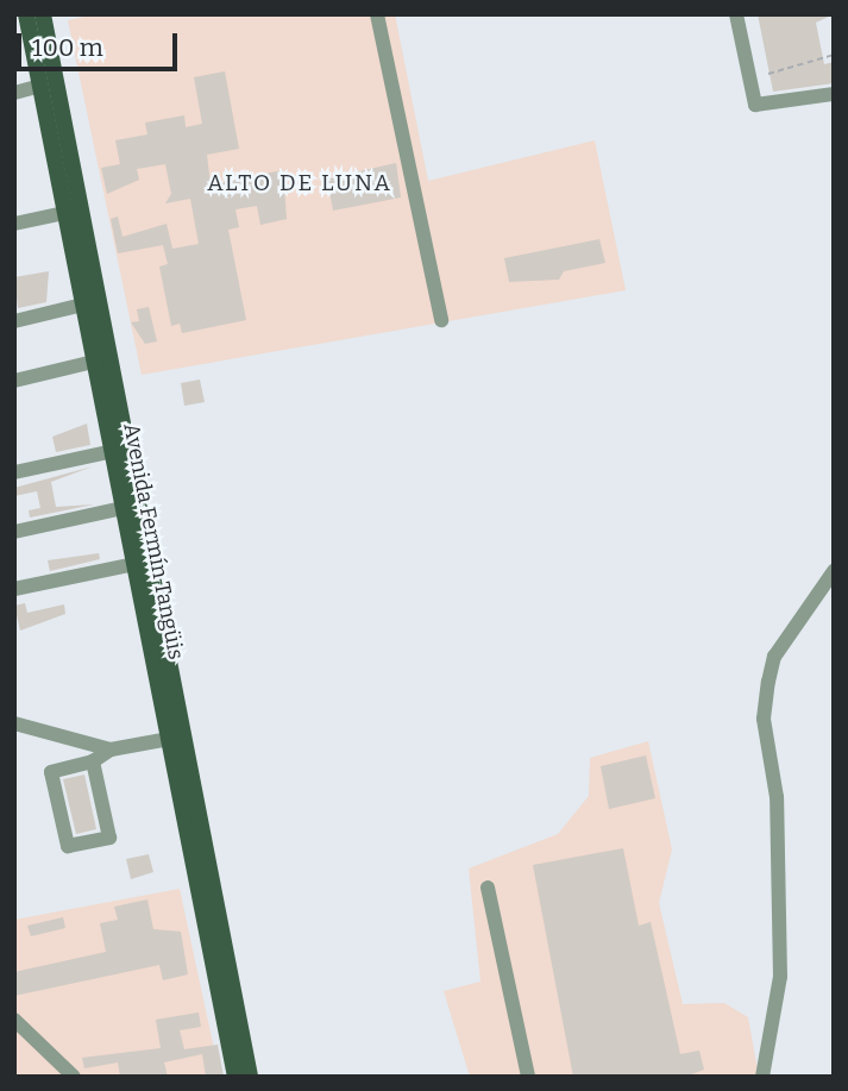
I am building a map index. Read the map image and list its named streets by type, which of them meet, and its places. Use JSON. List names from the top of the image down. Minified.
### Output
{"streets":{"main road":["Avenida Fermín Tangüis"]},"districts":["ALTO DE LUNA"],"scale_bar":"100 m"}
